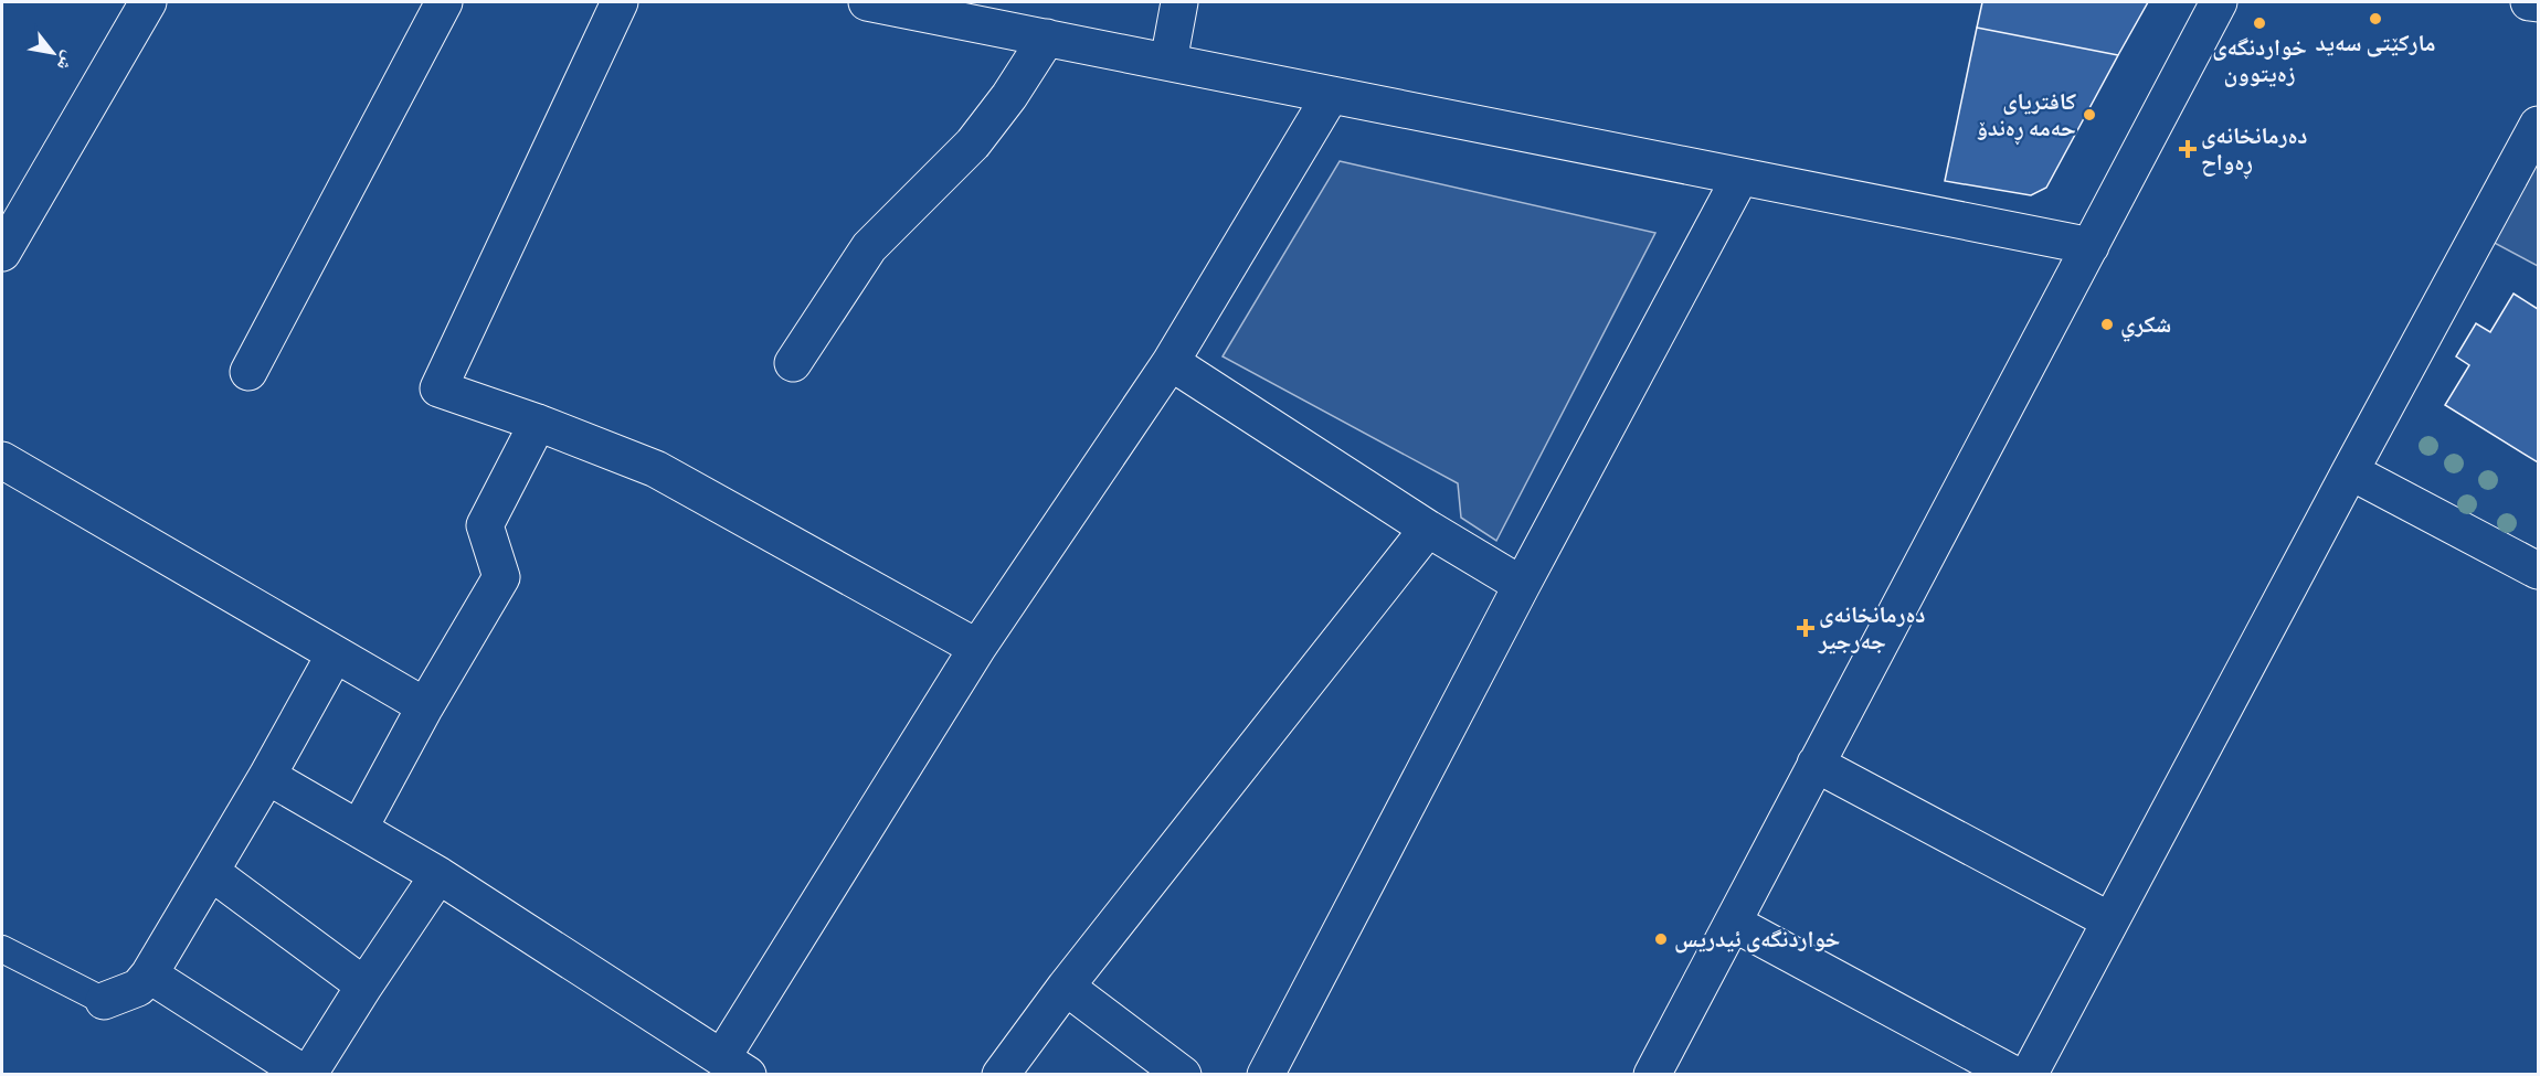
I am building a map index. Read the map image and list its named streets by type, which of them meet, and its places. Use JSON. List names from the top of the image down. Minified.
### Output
{"places":{"other":["مارکێتی سەید","خواردنگەی زەیتوون","کافتریای حەمە ڕەندۆ","شكري","خواردنگەی ئیدریس"],"health":["دەرمانخانەی ڕەواح","دەرمانخانەی جەرجیر"]},"north":"bottom right"}
